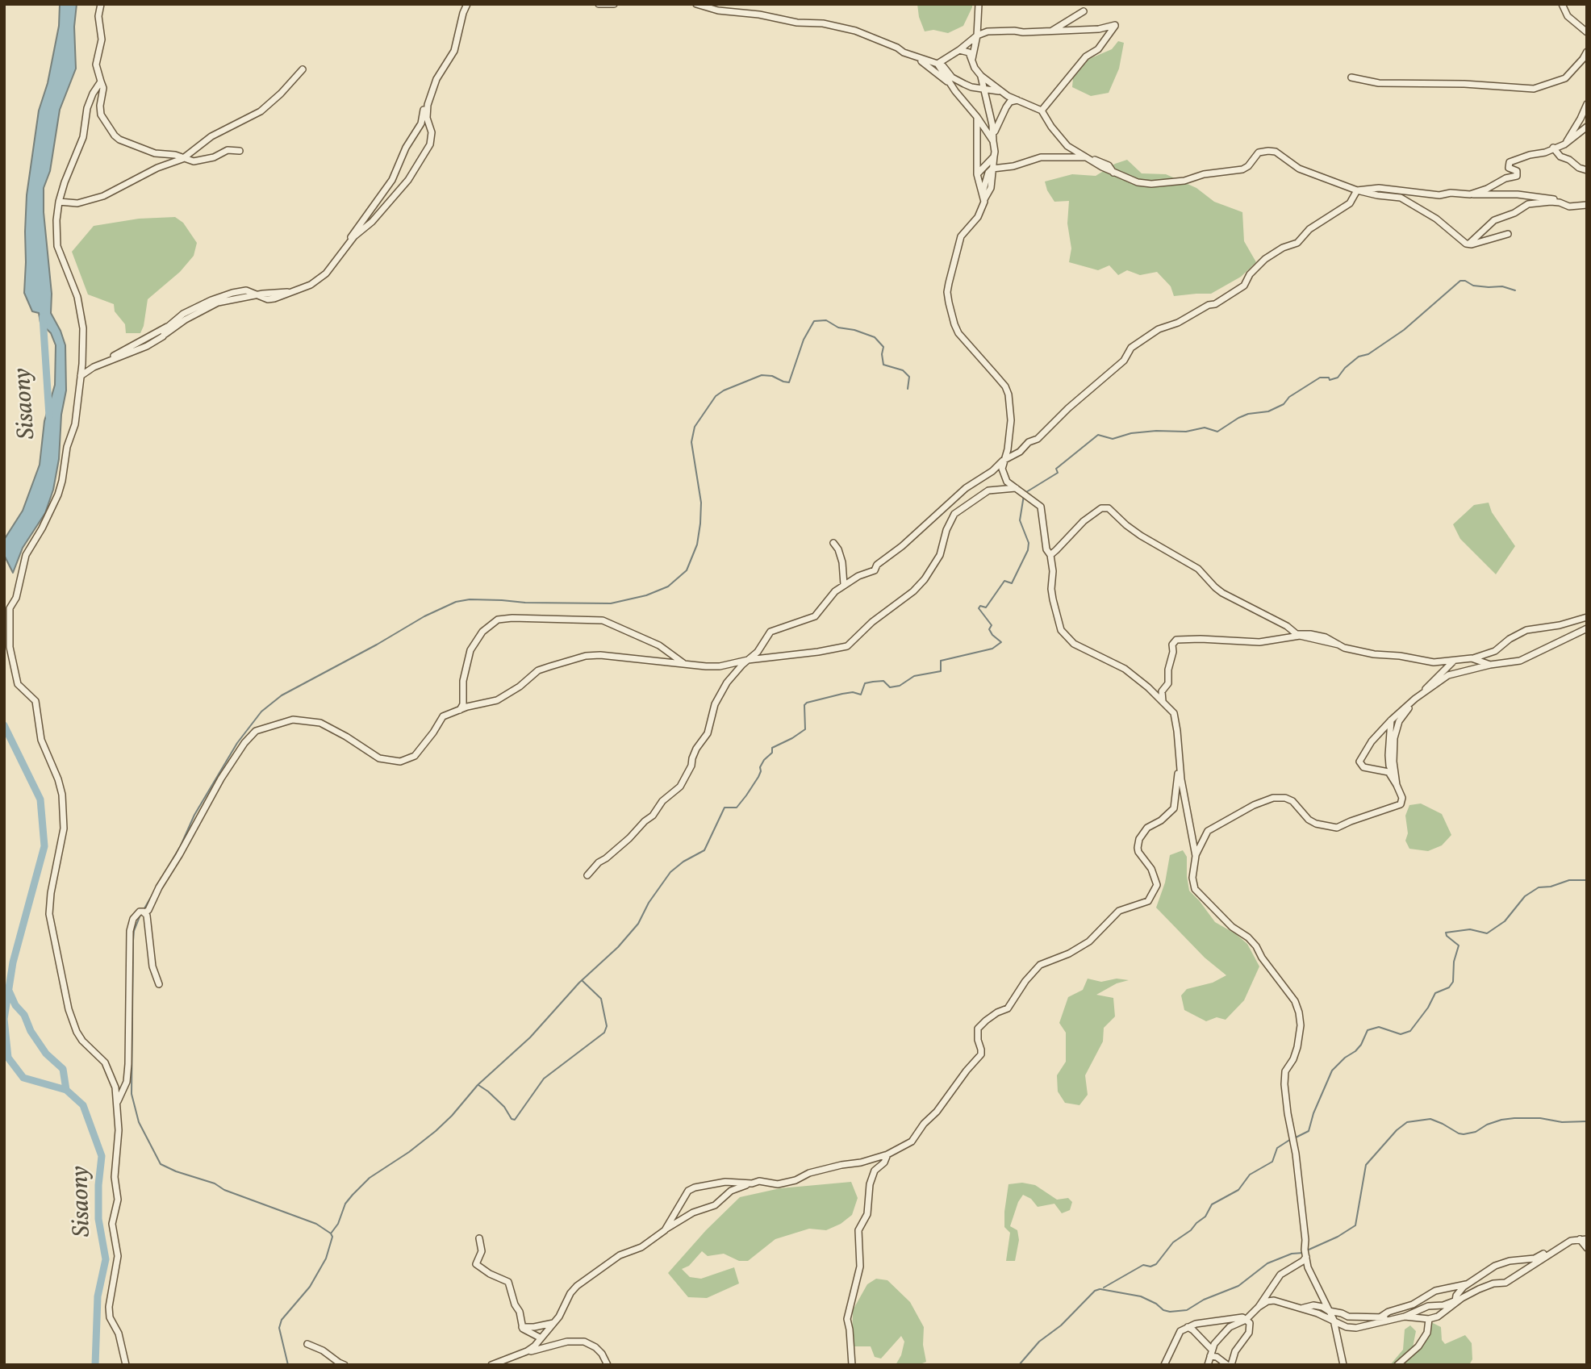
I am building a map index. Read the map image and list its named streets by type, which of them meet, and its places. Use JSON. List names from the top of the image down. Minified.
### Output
{"water":["Sisaony"]}
